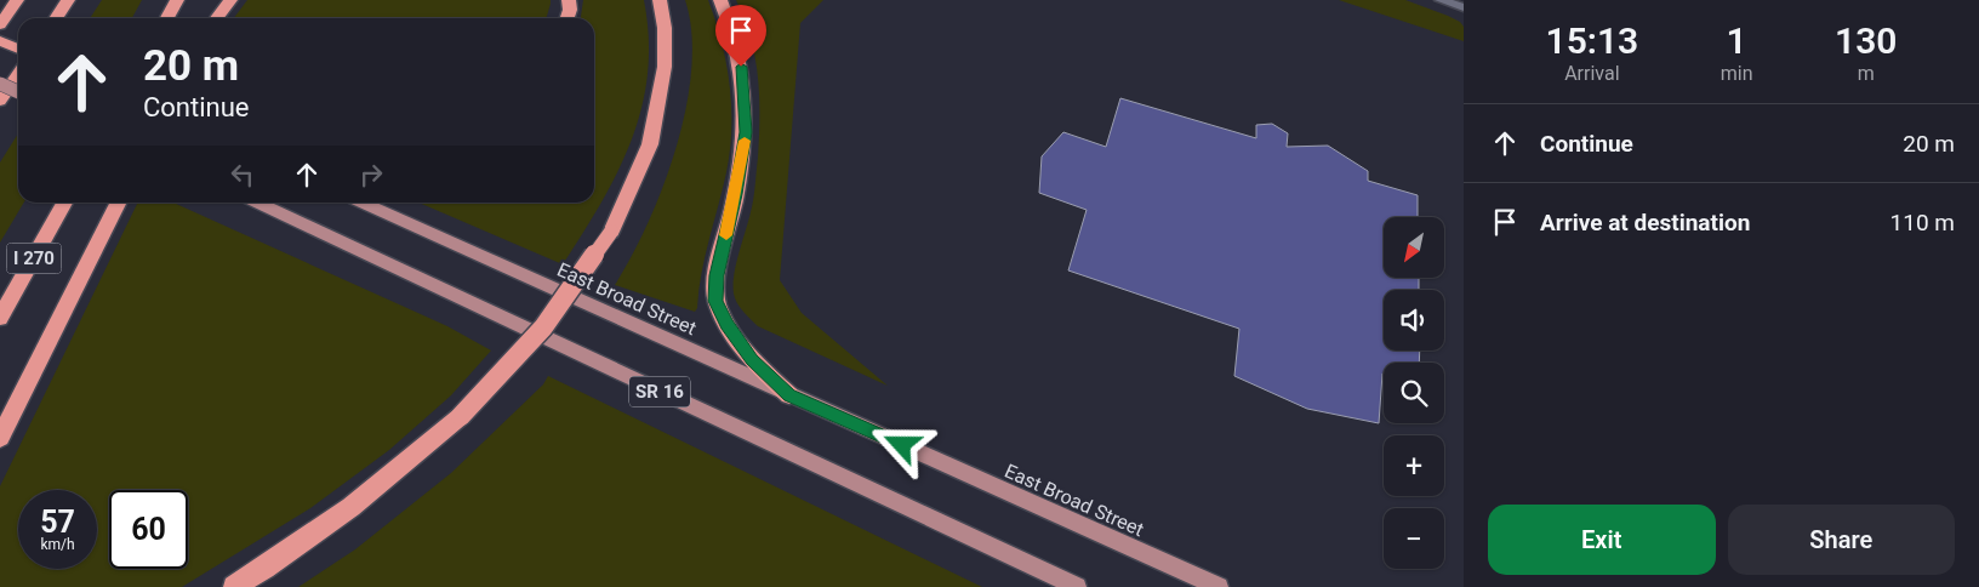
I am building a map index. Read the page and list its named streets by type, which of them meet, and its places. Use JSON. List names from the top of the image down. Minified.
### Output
{"streets":{"highway":["I 270"],"main road":["East Broad Street","SR 16"]},"north":"bottom left","page":{"eta":["15:13","Arrival","1","min","130","m"],"turn":["20 m","Continue"],"list":[{"name":"Continue","value":"20 m"},{"name":"Arrive at destination","value":"110 m"}],"map_buttons":["+","−"],"speed":"57 km/h","limit":"60","buttons":["Exit","Share"]}}
